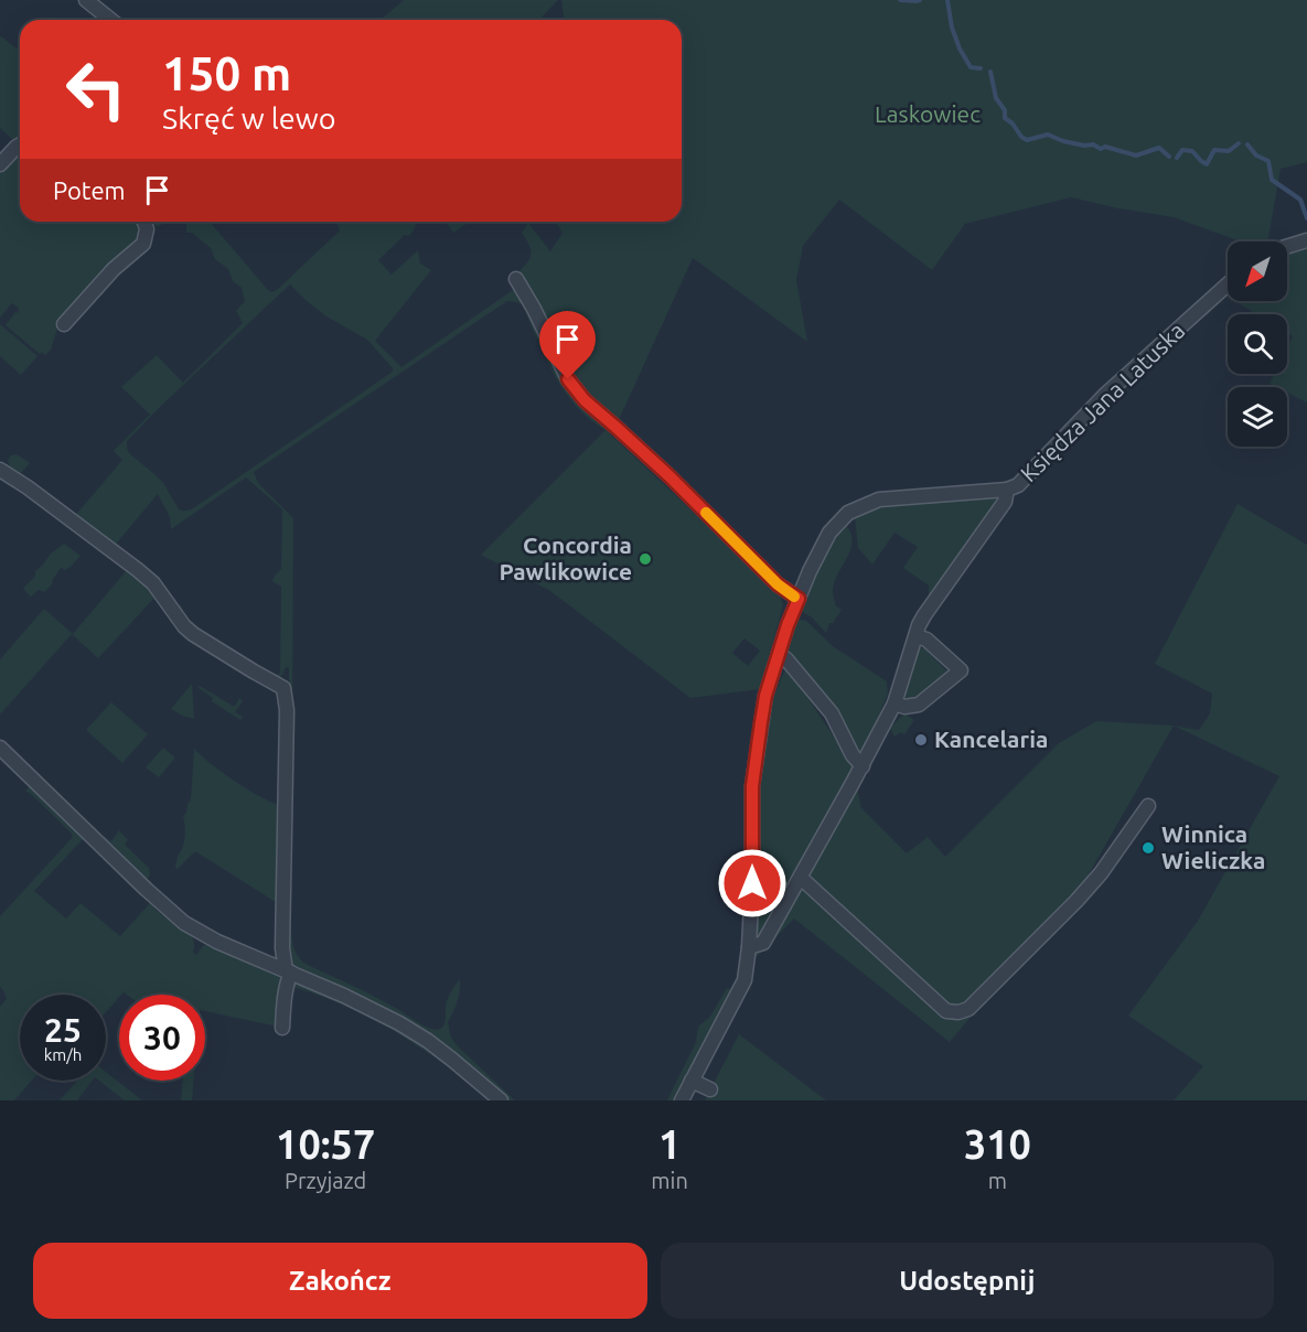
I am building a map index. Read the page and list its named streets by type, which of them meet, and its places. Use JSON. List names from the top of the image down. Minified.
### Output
{"streets":{"street":["Księdza Jana Latuska"]},"parks":["Laskowiec"],"places":["Concordia Pawlikowice","Kancelaria","Winnica Wieliczka"],"north":"bottom left","page":{"turn":["150 m","Skręć w lewo"],"then":"Potem","speed":"25 km/h","limit":"30","eta":["10:57","Przyjazd","1","min","310","m"],"buttons":["Zakończ","Udostępnij"]}}
